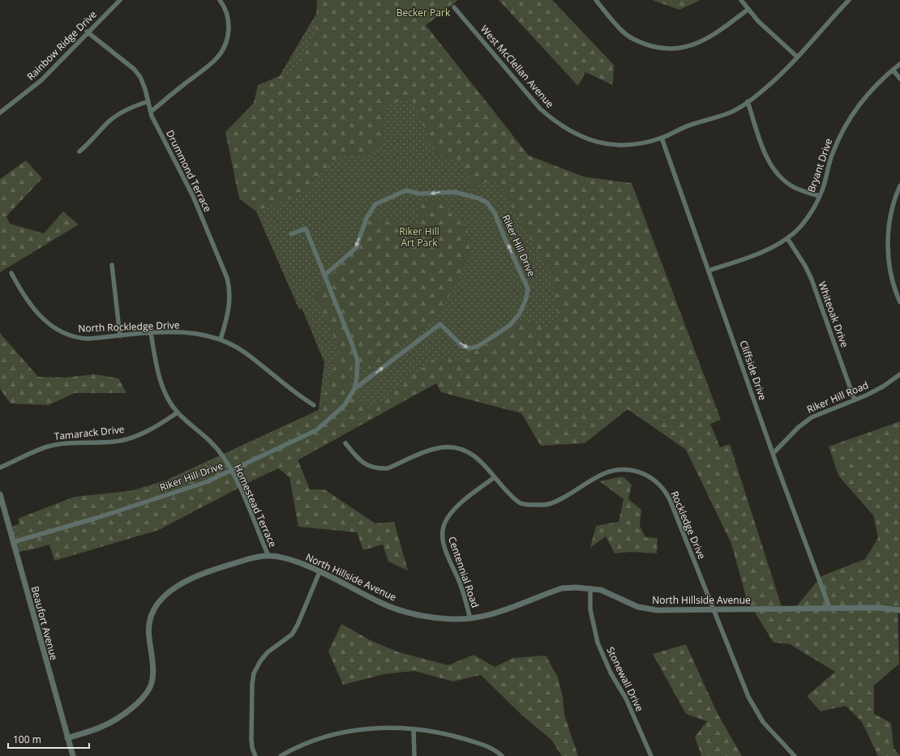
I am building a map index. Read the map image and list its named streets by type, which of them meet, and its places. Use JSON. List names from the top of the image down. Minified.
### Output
{"streets":{"street":["Rainbow Ridge Drive","West McClellan Avenue","Bryant Drive","Drummond Terrace","Riker Hill Drive","Whiteoak Drive","North Rockledge Drive","Cliffside Drive","Riker Hill Road","Tamarack Drive","Homestead Terrace","Rockledge Drive","Centennial Road","North Hillside Avenue","Beaufort Avenue","Stonewall Drive"]},"crossings":[["Rainbow Ridge Drive","Drummond Terrace"],["West McClellan Avenue","Cliffside Drive"],["Bryant Drive","Whiteoak Drive"],["Bryant Drive","Cliffside Drive"],["Drummond Terrace","North Rockledge Drive"],["Riker Hill Drive","Homestead Terrace"],["Riker Hill Drive","Beaufort Avenue"],["Whiteoak Drive","Riker Hill Road"],["North Rockledge Drive","Homestead Terrace"],["Cliffside Drive","Riker Hill Road"],["Cliffside Drive","North Hillside Avenue"],["Tamarack Drive","Homestead Terrace"],["Homestead Terrace","North Hillside Avenue"],["Rockledge Drive","Centennial Road"],["Rockledge Drive","North Hillside Avenue"],["Centennial Road","North Hillside Avenue"],["North Hillside Avenue","Beaufort Avenue"],["North Hillside Avenue","Stonewall Drive"]],"parks":["Becker Park","Riker Hill Art Park"],"scale_bar":"100 m"}
